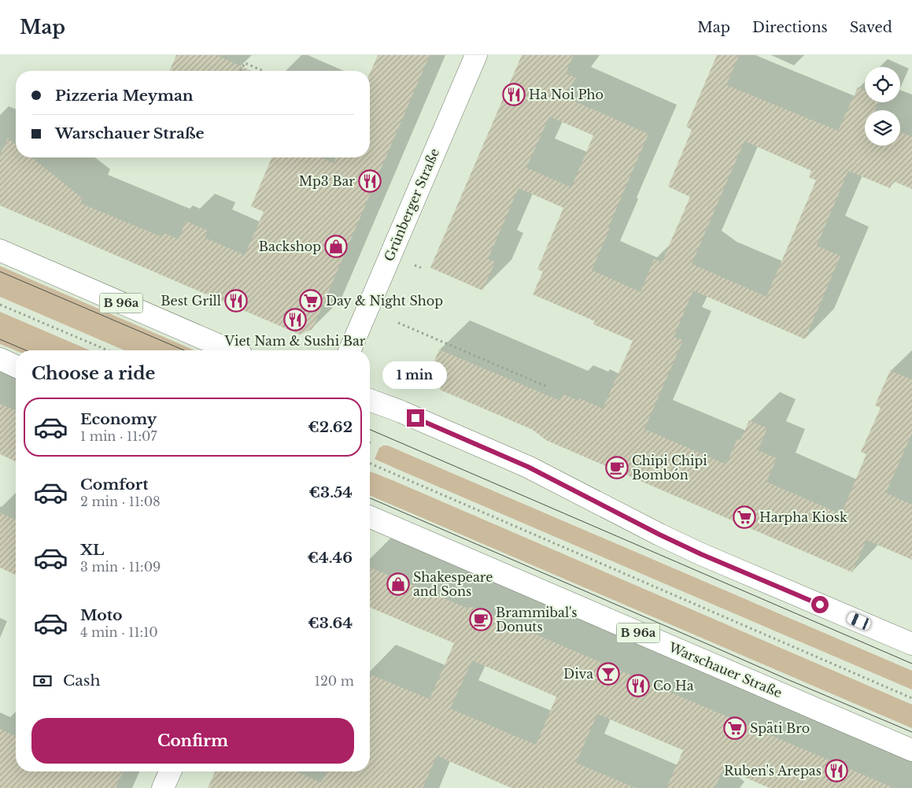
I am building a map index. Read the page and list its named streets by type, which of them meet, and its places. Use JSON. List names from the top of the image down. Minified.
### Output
{"streets":{"main road":["Grünberger Straße","B 96a","Warschauer Straße"]},"places":{"restaurant":["Ha Noi Pho","Mp3 Bar","Best Grill","Viet Nam & Sushi Bar","Co Ha","Ruben's Arepas"],"shop":["Backshop","Shakespeare and Sons"],"supermarket":["Day & Night Shop","Harpha Kiosk","Späti Bro"],"cafe":["Chipi Chipi Bombón","Brammibal's Donuts"],"bar":["Diva"]},"page":{"header":"Map","nav":["Map","Directions","Saved"],"banner":["Pizzeria Meyman","Warschauer Straße"],"heading":"Choose a ride","bubble":"1 min","list":[{"name":"Economy","note":"1 min · 11:07","value":"€2.62"},{"name":"Comfort","note":"2 min · 11:08","value":"€3.54"},{"name":"XL","note":"3 min · 11:09","value":"€4.46"},{"name":"Moto","note":"4 min · 11:10","value":"€3.64"}],"pay":["Cash","120 m"],"buttons":"Confirm"}}
